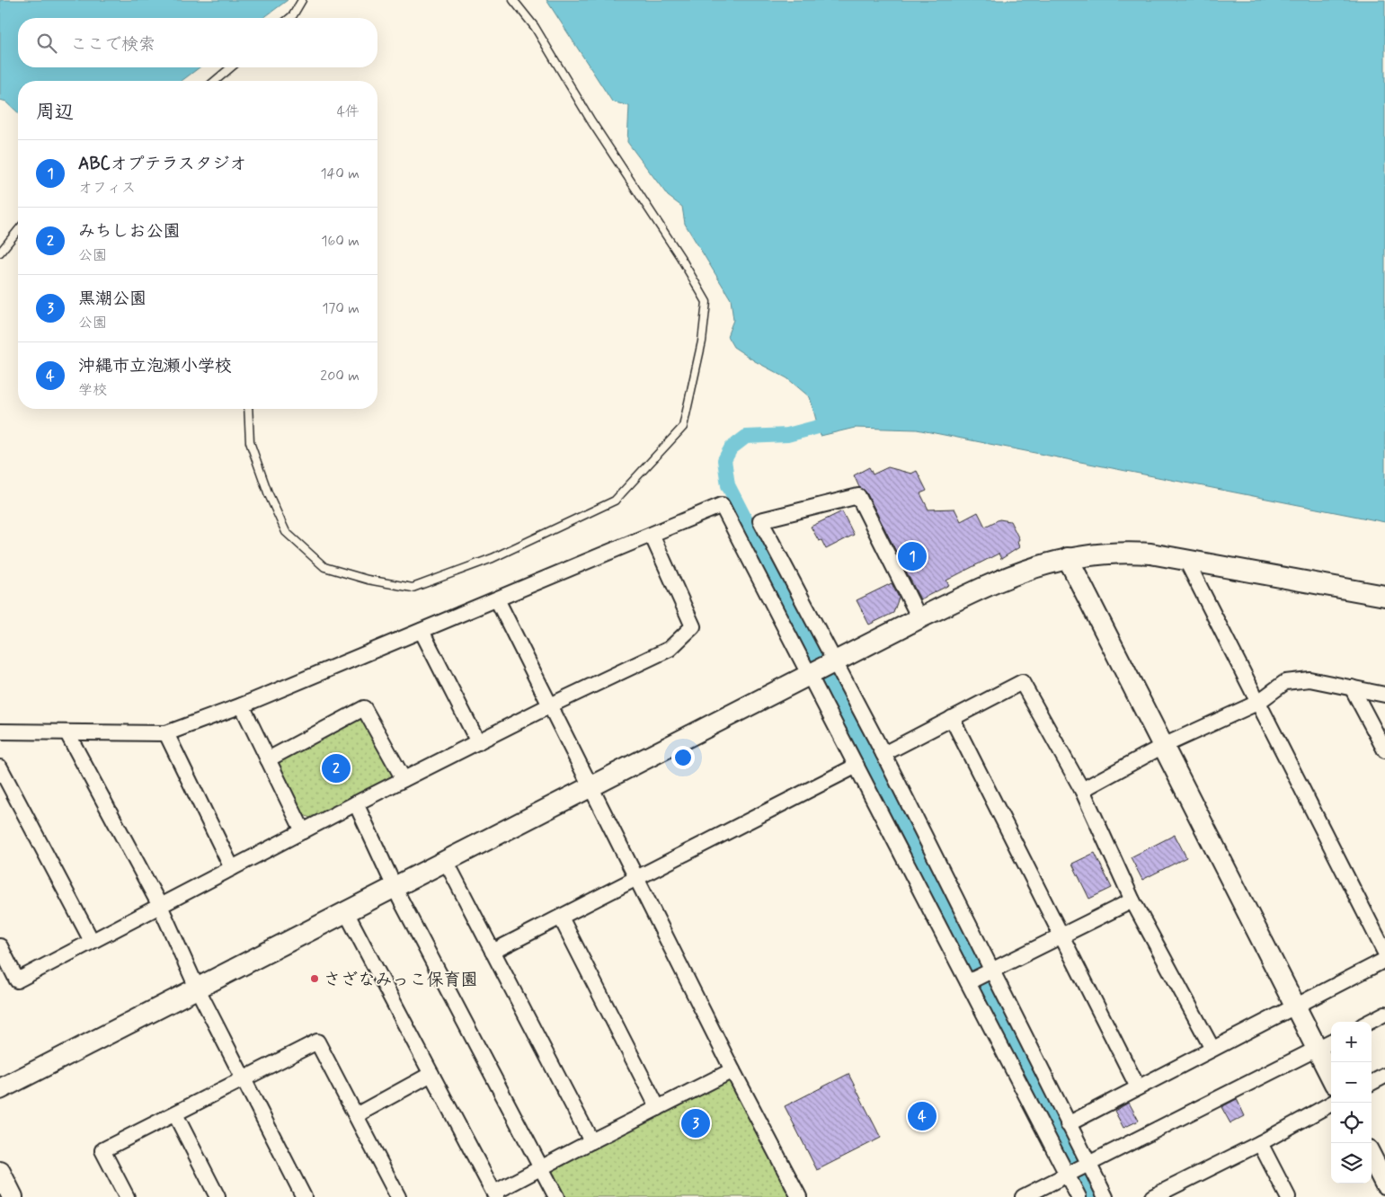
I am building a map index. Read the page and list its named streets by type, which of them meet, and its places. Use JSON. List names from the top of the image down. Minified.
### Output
{"places":["さざなみっこ保育園"],"page":{"search":"ここで検索","heading":["周辺","4件"],"list":[{"mark":"1","name":"ABCオプテラスタジオ","note":"オフィス","value":"140 m"},{"mark":"2","name":"みちしお公園","note":"公園","value":"160 m"},{"mark":"3","name":"黒潮公園","note":"公園","value":"170 m"},{"mark":"4","name":"沖縄市立泡瀬小学校","note":"学校","value":"200 m"}],"pins":["1","2","4","3"],"map_buttons":["+","−"]}}
